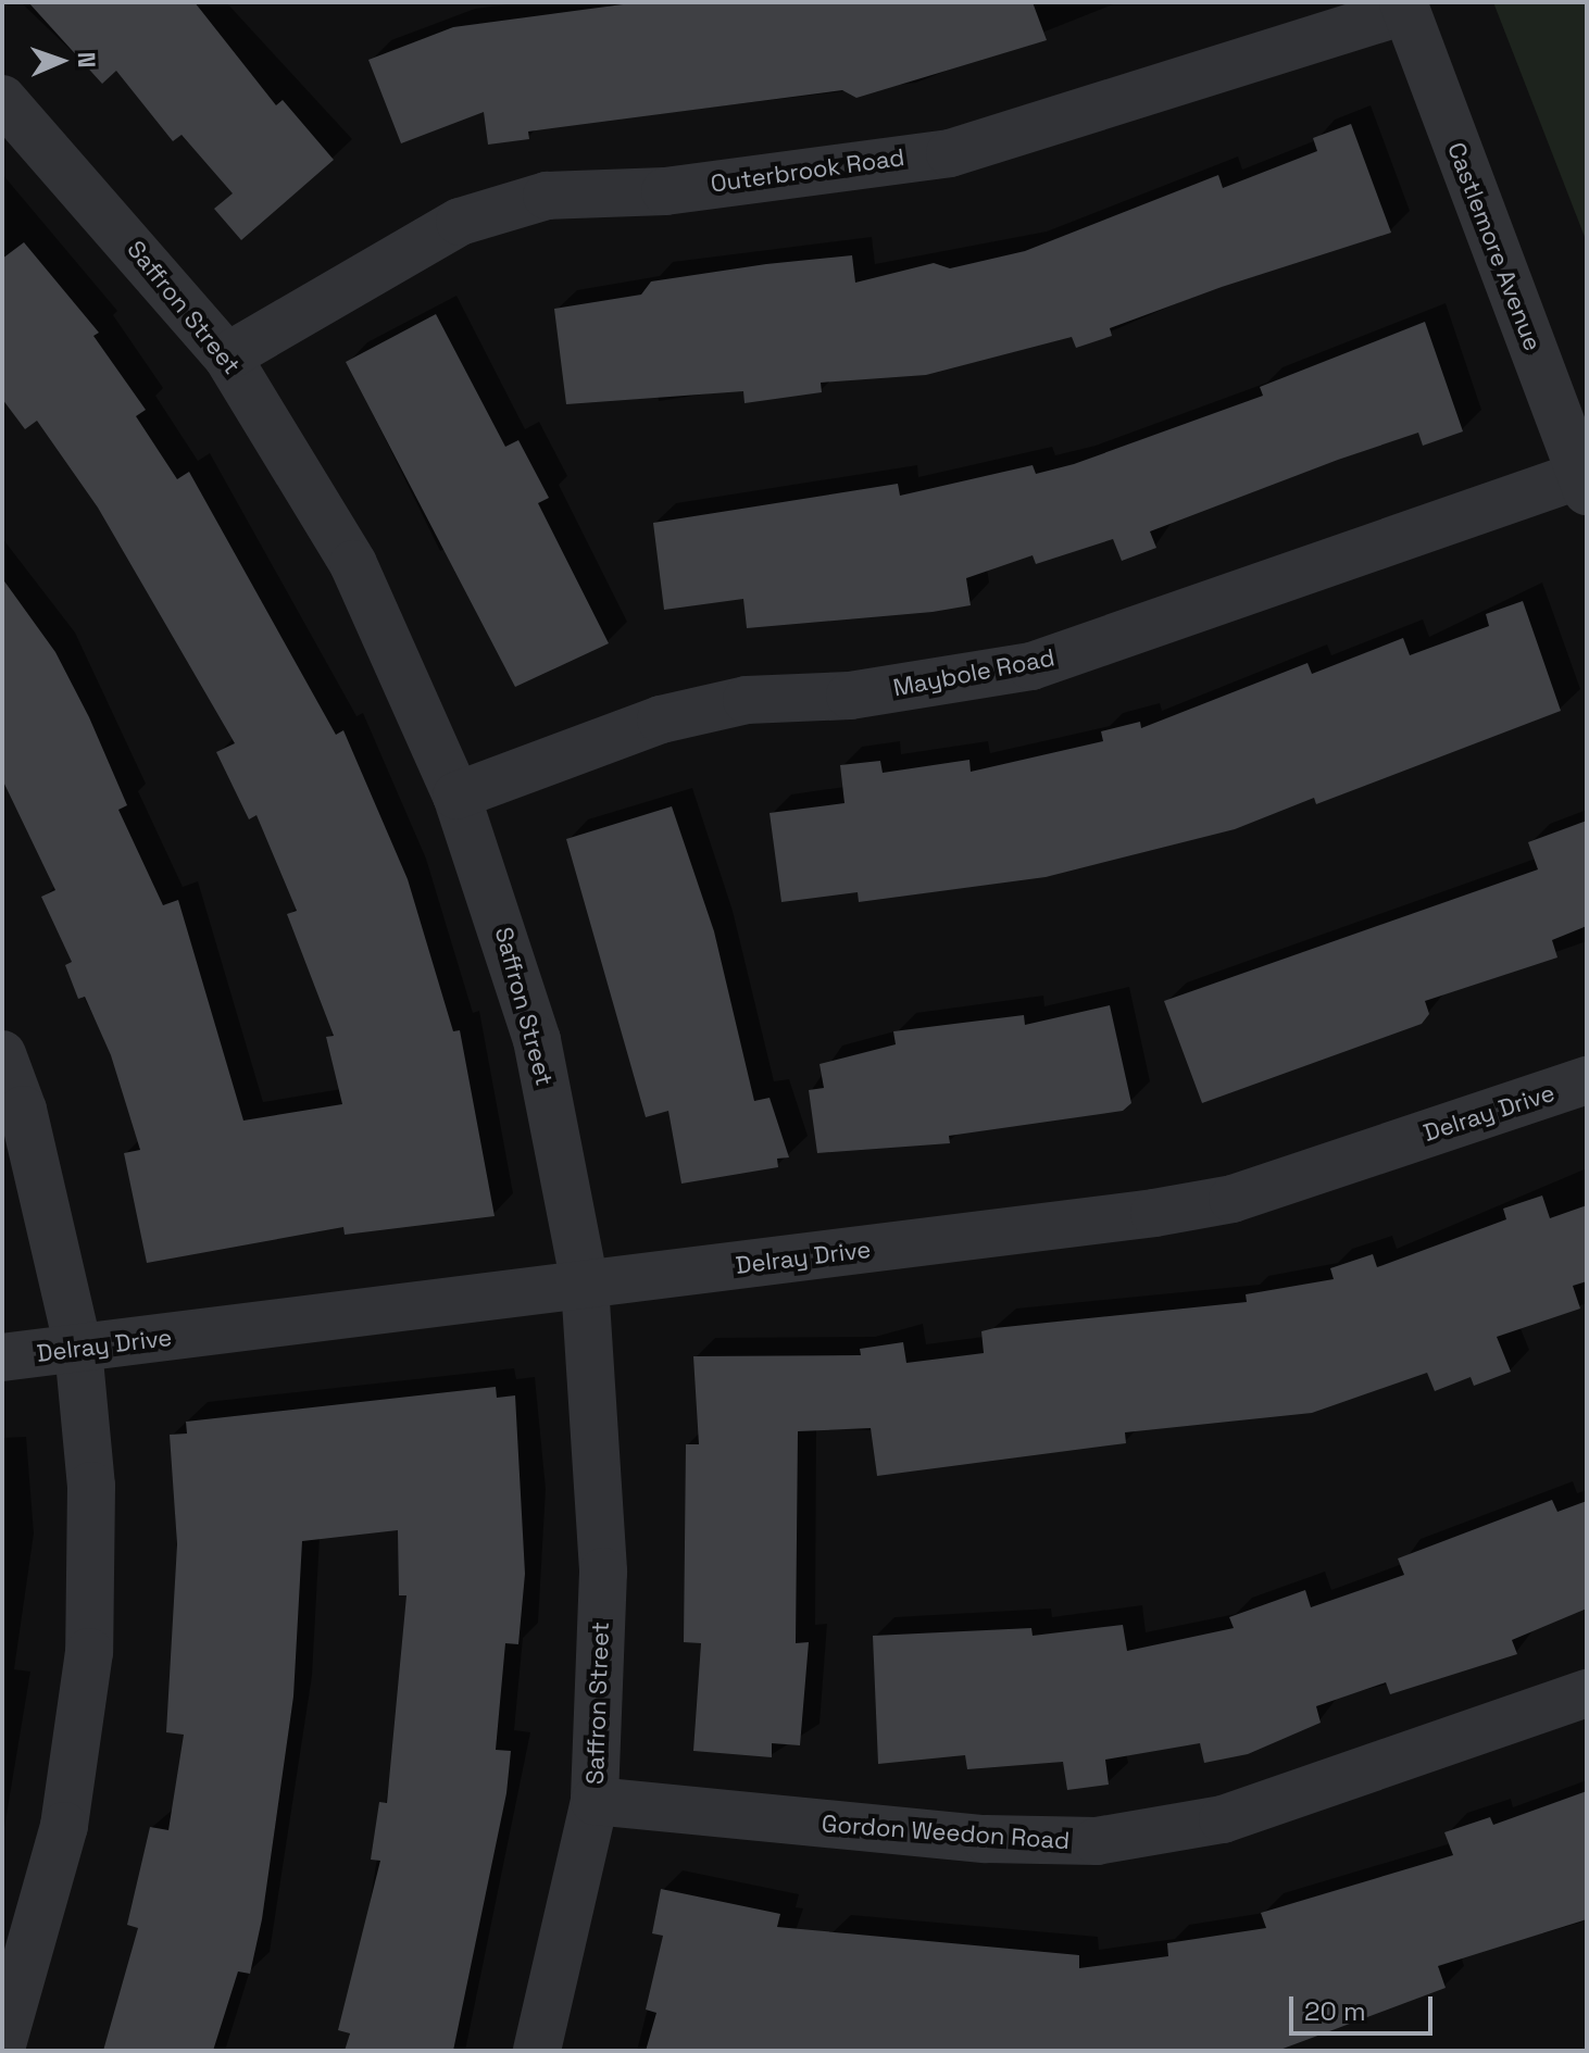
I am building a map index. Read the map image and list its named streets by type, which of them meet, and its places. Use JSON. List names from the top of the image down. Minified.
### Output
{"streets":{"street":["Outerbrook Road","Castlemore Avenue","Saffron Street","Maybole Road","Delray Drive","Gordon Weedon Road"]},"crossings":[["Outerbrook Road","Castlemore Avenue"],["Outerbrook Road","Saffron Street"],["Castlemore Avenue","Maybole Road"],["Saffron Street","Maybole Road"],["Saffron Street","Delray Drive"],["Saffron Street","Gordon Weedon Road"]],"scale_bar":"20 m","north":"right"}
